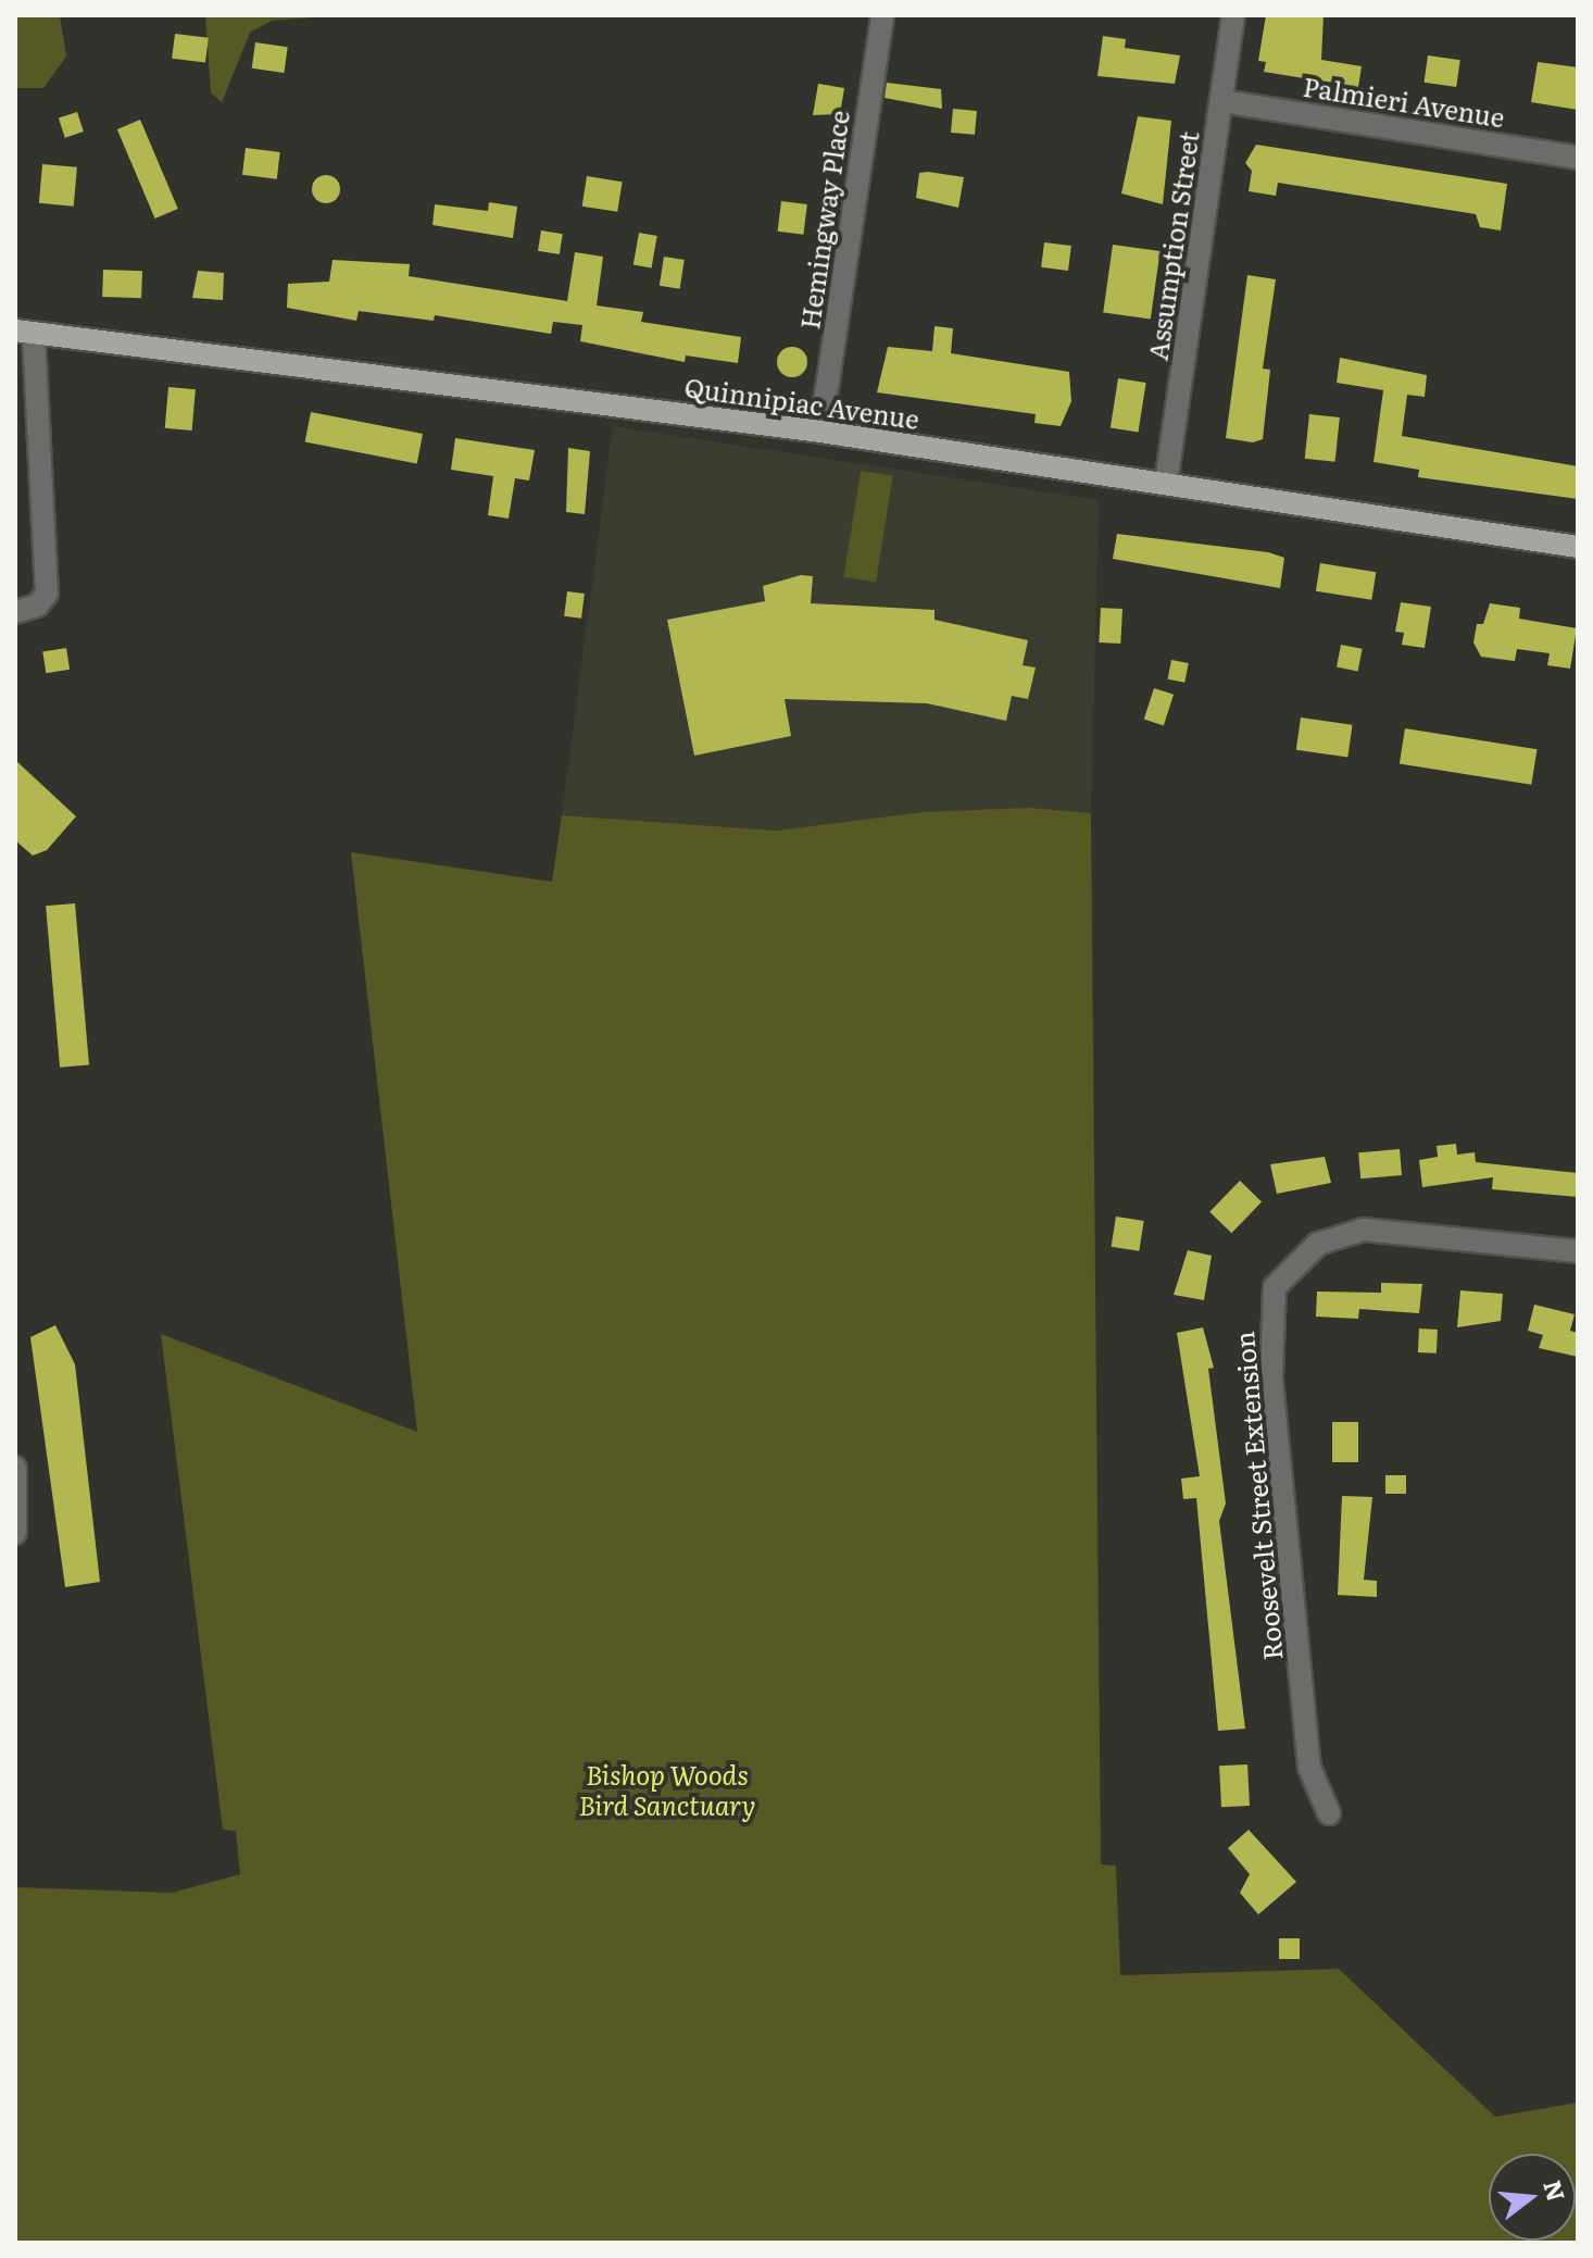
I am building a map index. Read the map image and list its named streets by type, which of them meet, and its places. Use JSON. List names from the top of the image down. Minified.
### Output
{"streets":{"main road":["Quinnipiac Avenue"],"street":["Palmieri Avenue","Hemingway Place","Assumption Street","Roosevelt Street Extension"]},"crossings":[["Palmieri Avenue","Assumption Street"],["Hemingway Place","Quinnipiac Avenue"],["Assumption Street","Quinnipiac Avenue"]],"parks":["Bishop Woods Bird Sanctuary"],"north":"right"}
